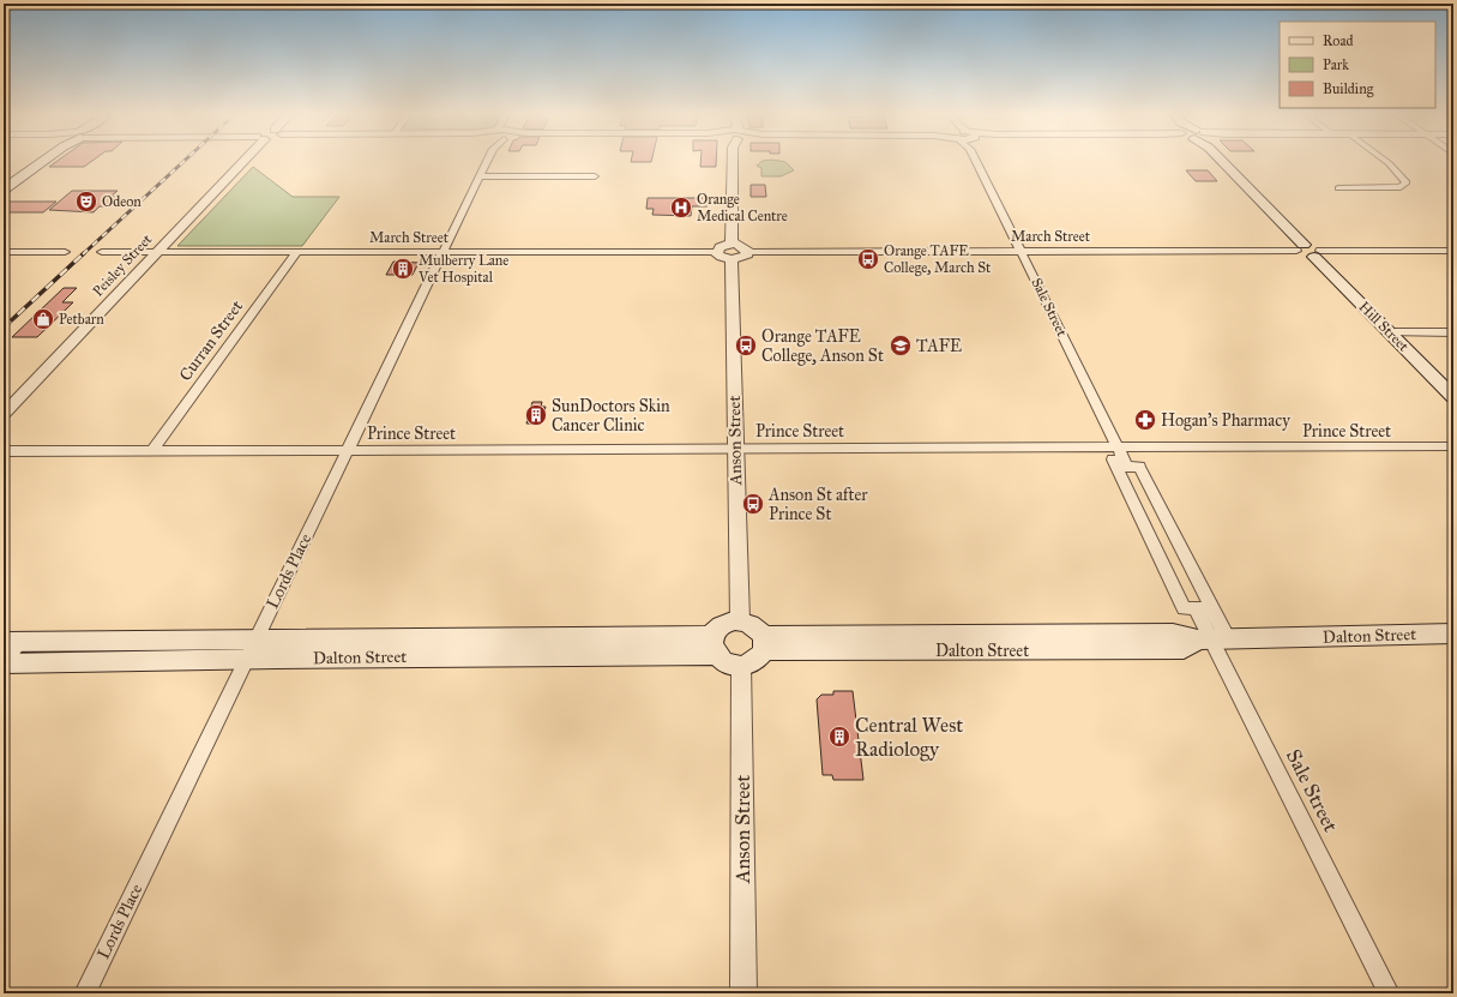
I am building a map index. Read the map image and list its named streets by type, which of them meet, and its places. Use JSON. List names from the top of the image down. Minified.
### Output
{"streets":{"main road":["Hill Street","Dalton Street"],"street":["March Street","Peisley Street","Sale Street","Curran Street","Prince Street","Anson Street","Lords Place"]},"crossings":[["March Street","Peisley Street"],["March Street","Sale Street"],["March Street","Curran Street"],["March Street","Lords Place"],["Sale Street","Prince Street"],["Sale Street","Dalton Street"],["Curran Street","Prince Street"],["Prince Street","Anson Street"],["Prince Street","Lords Place"],["Anson Street","Dalton Street"],["Lords Place","Dalton Street"]],"places":{"theatre":["Odeon"],"hospital":["Orange Medical Centre"],"bus stop":["Orange TAFE College, March St","Orange TAFE College, Anson St","Anson St after Prince St"],"building":["Mulberry Lane Vet Hospital","SunDoctors Skin Cancer Clinic","Central West Radiology"],"shop":["Petbarn"],"school or university":["TAFE"],"pharmacy":["Hogan's Pharmacy"]},"legend":["Road","Park","Building"]}
